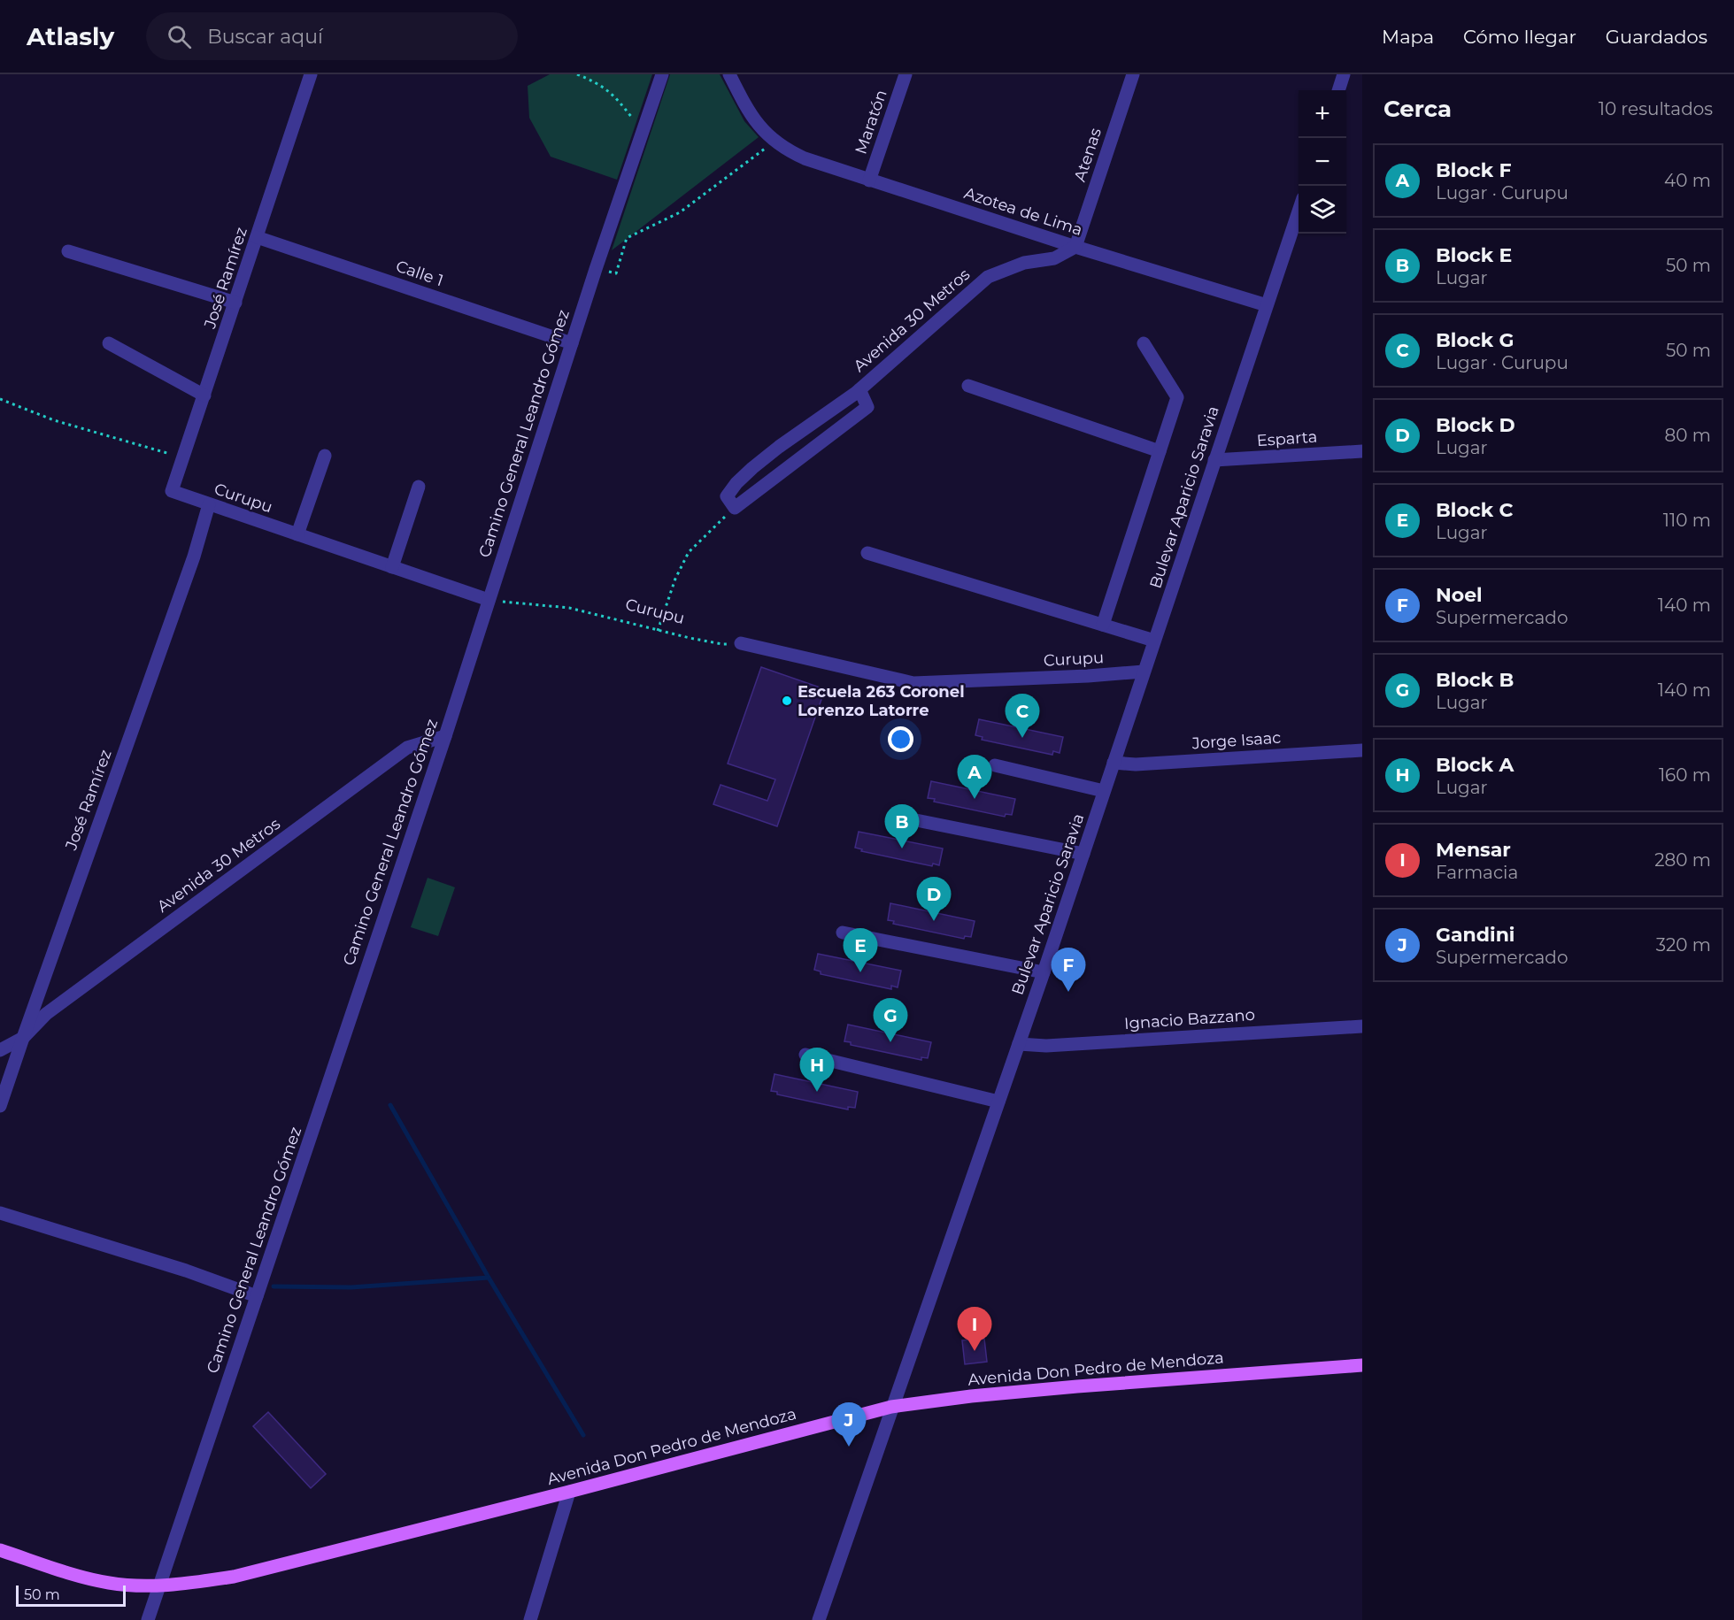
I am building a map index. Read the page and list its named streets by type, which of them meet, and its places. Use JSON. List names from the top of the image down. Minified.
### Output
{"streets":{"main road":["Avenida Don Pedro de Mendoza"],"street":["Maratón","Atenas","Azotea de Lima","Calle 1","José Ramírez","Avenida 30 Metros","Camino General Leandro Gómez","Esparta","Bulevar Aparicio Saravia","Curupu","Jorge Isaac","Ignacio Bazzano"]},"crossings":[["Maratón","Azotea de Lima"],["Atenas","Azotea de Lima"],["Atenas","Avenida 30 Metros"],["Azotea de Lima","Avenida 30 Metros"],["Azotea de Lima","Bulevar Aparicio Saravia"],["Calle 1","José Ramírez"],["Calle 1","Camino General Leandro Gómez"],["José Ramírez","Avenida 30 Metros"],["José Ramírez","Curupu"],["Avenida 30 Metros","Camino General Leandro Gómez"],["Camino General Leandro Gómez","Curupu"],["Camino General Leandro Gómez","Avenida Don Pedro de Mendoza"],["Esparta","Bulevar Aparicio Saravia"],["Bulevar Aparicio Saravia","Curupu"],["Bulevar Aparicio Saravia","Jorge Isaac"],["Bulevar Aparicio Saravia","Ignacio Bazzano"],["Bulevar Aparicio Saravia","Avenida Don Pedro de Mendoza"]],"places":["Escuela 263 Coronel Lorenzo Latorre"],"scale_bar":"50 m","page":{"header":"Atlasly","search":"Buscar aquí","nav":["Mapa","Cómo llegar","Guardados"],"heading":["Cerca","10 resultados"],"map_buttons":["+","−"],"list":[{"mark":"A","name":"Block F","note":"Lugar · Curupu","value":"40 m"},{"mark":"B","name":"Block E","note":"Lugar","value":"50 m"},{"mark":"C","name":"Block G","note":"Lugar · Curupu","value":"50 m"},{"mark":"D","name":"Block D","note":"Lugar","value":"80 m"},{"mark":"E","name":"Block C","note":"Lugar","value":"110 m"},{"mark":"F","name":"Noel","note":"Supermercado","value":"140 m"},{"mark":"G","name":"Block B","note":"Lugar","value":"140 m"},{"mark":"H","name":"Block A","note":"Lugar","value":"160 m"},{"mark":"I","name":"Mensar","note":"Farmacia","value":"280 m"},{"mark":"J","name":"Gandini","note":"Supermercado","value":"320 m"}],"pins":["C","A","B","D","E","F","G","H","I","J"],"scale":"50 m"}}
